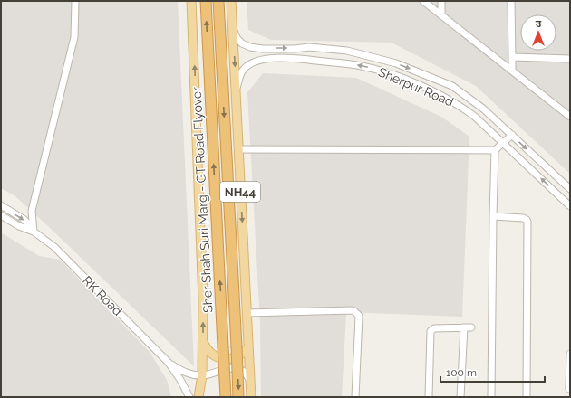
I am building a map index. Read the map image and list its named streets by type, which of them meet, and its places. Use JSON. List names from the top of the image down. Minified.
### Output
{"streets":{"highway":["NH44","Sher Shah Suri Marg - GT Road Flyover"],"street":["Sherpur Road","RK Road"]},"crossings":[["Sherpur Road","NH44"]],"scale_bar":"100 m","north":"top"}
